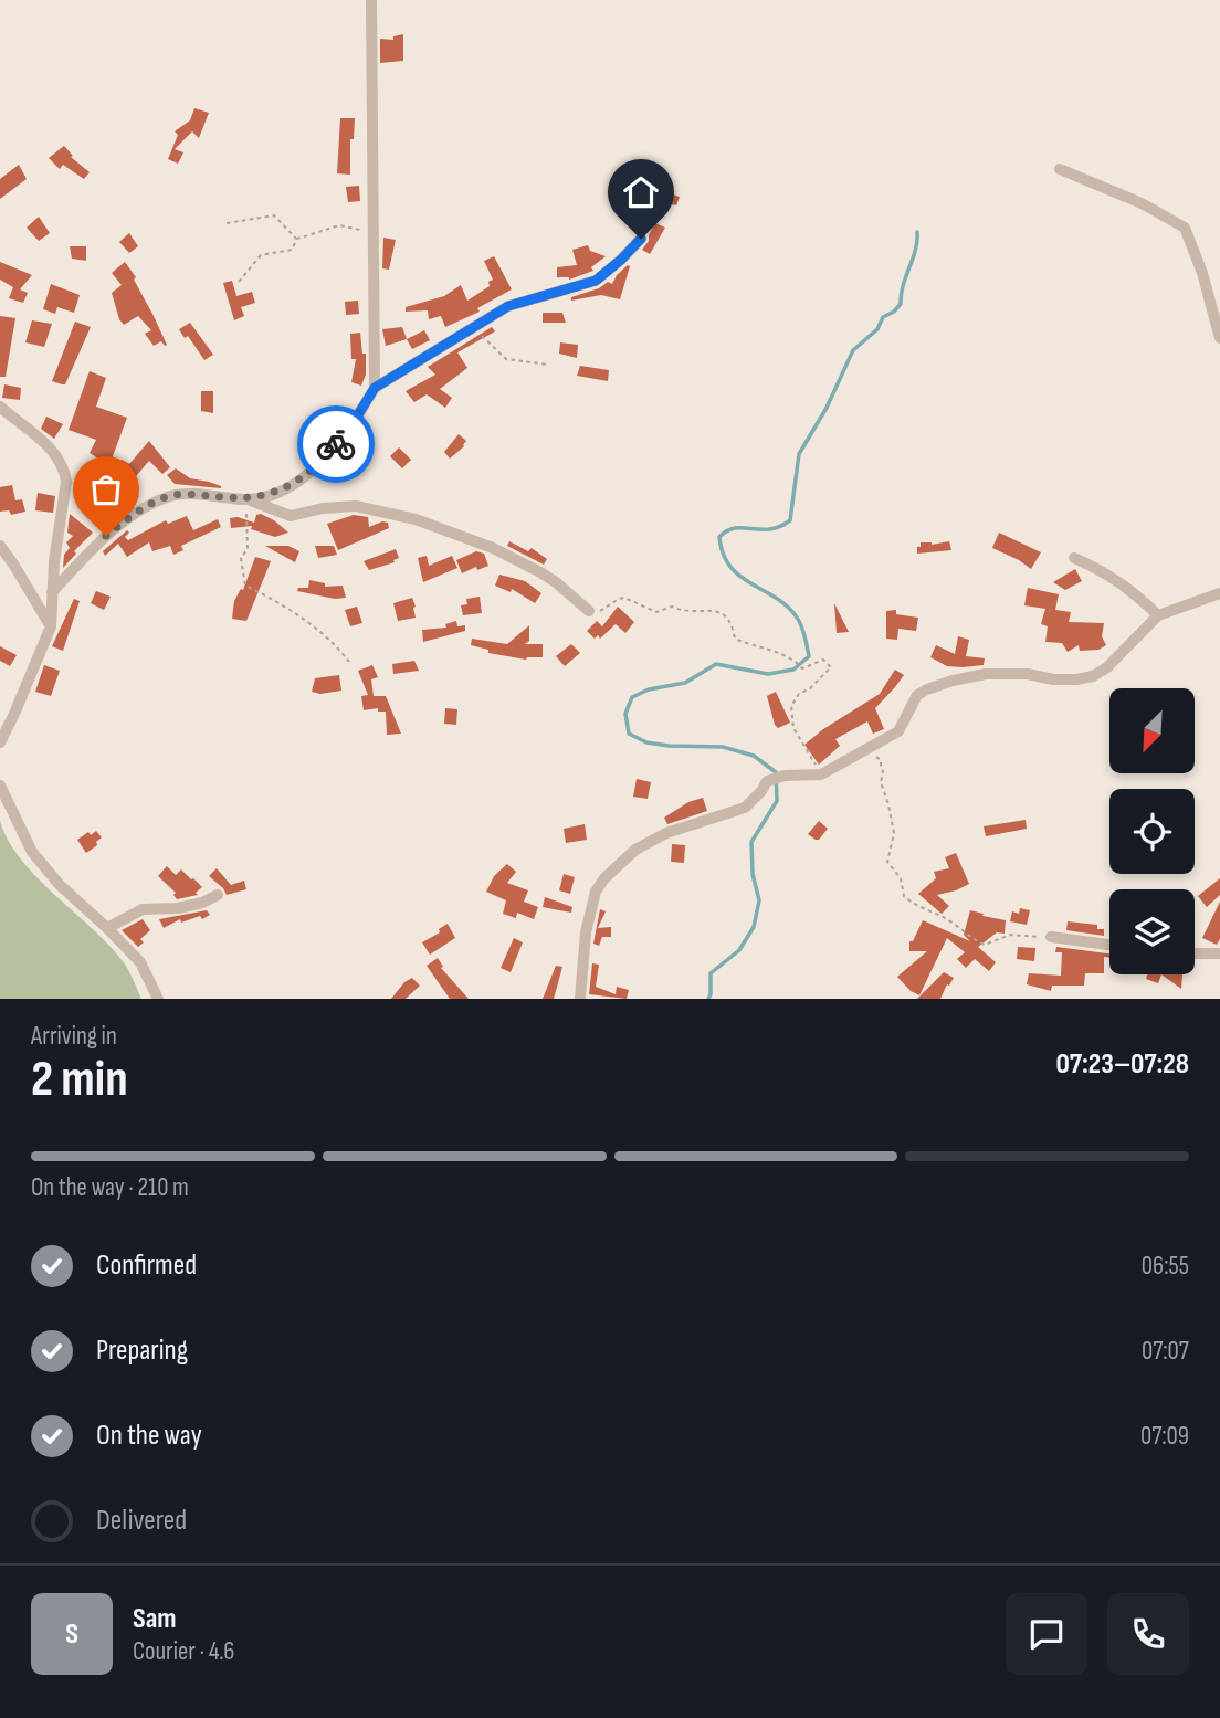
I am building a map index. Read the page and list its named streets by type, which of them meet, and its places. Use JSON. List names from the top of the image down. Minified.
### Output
{"north":"bottom left","page":{"heading":["2 min","Arriving in","07:23–07:28"],"panel":["Sam","Courier · 4.6"],"bar":"On the way · 210 m","list":[["Confirmed","06:55"],["Preparing","07:07"],["On the way","07:09"],"Delivered"],"round":"S"}}
